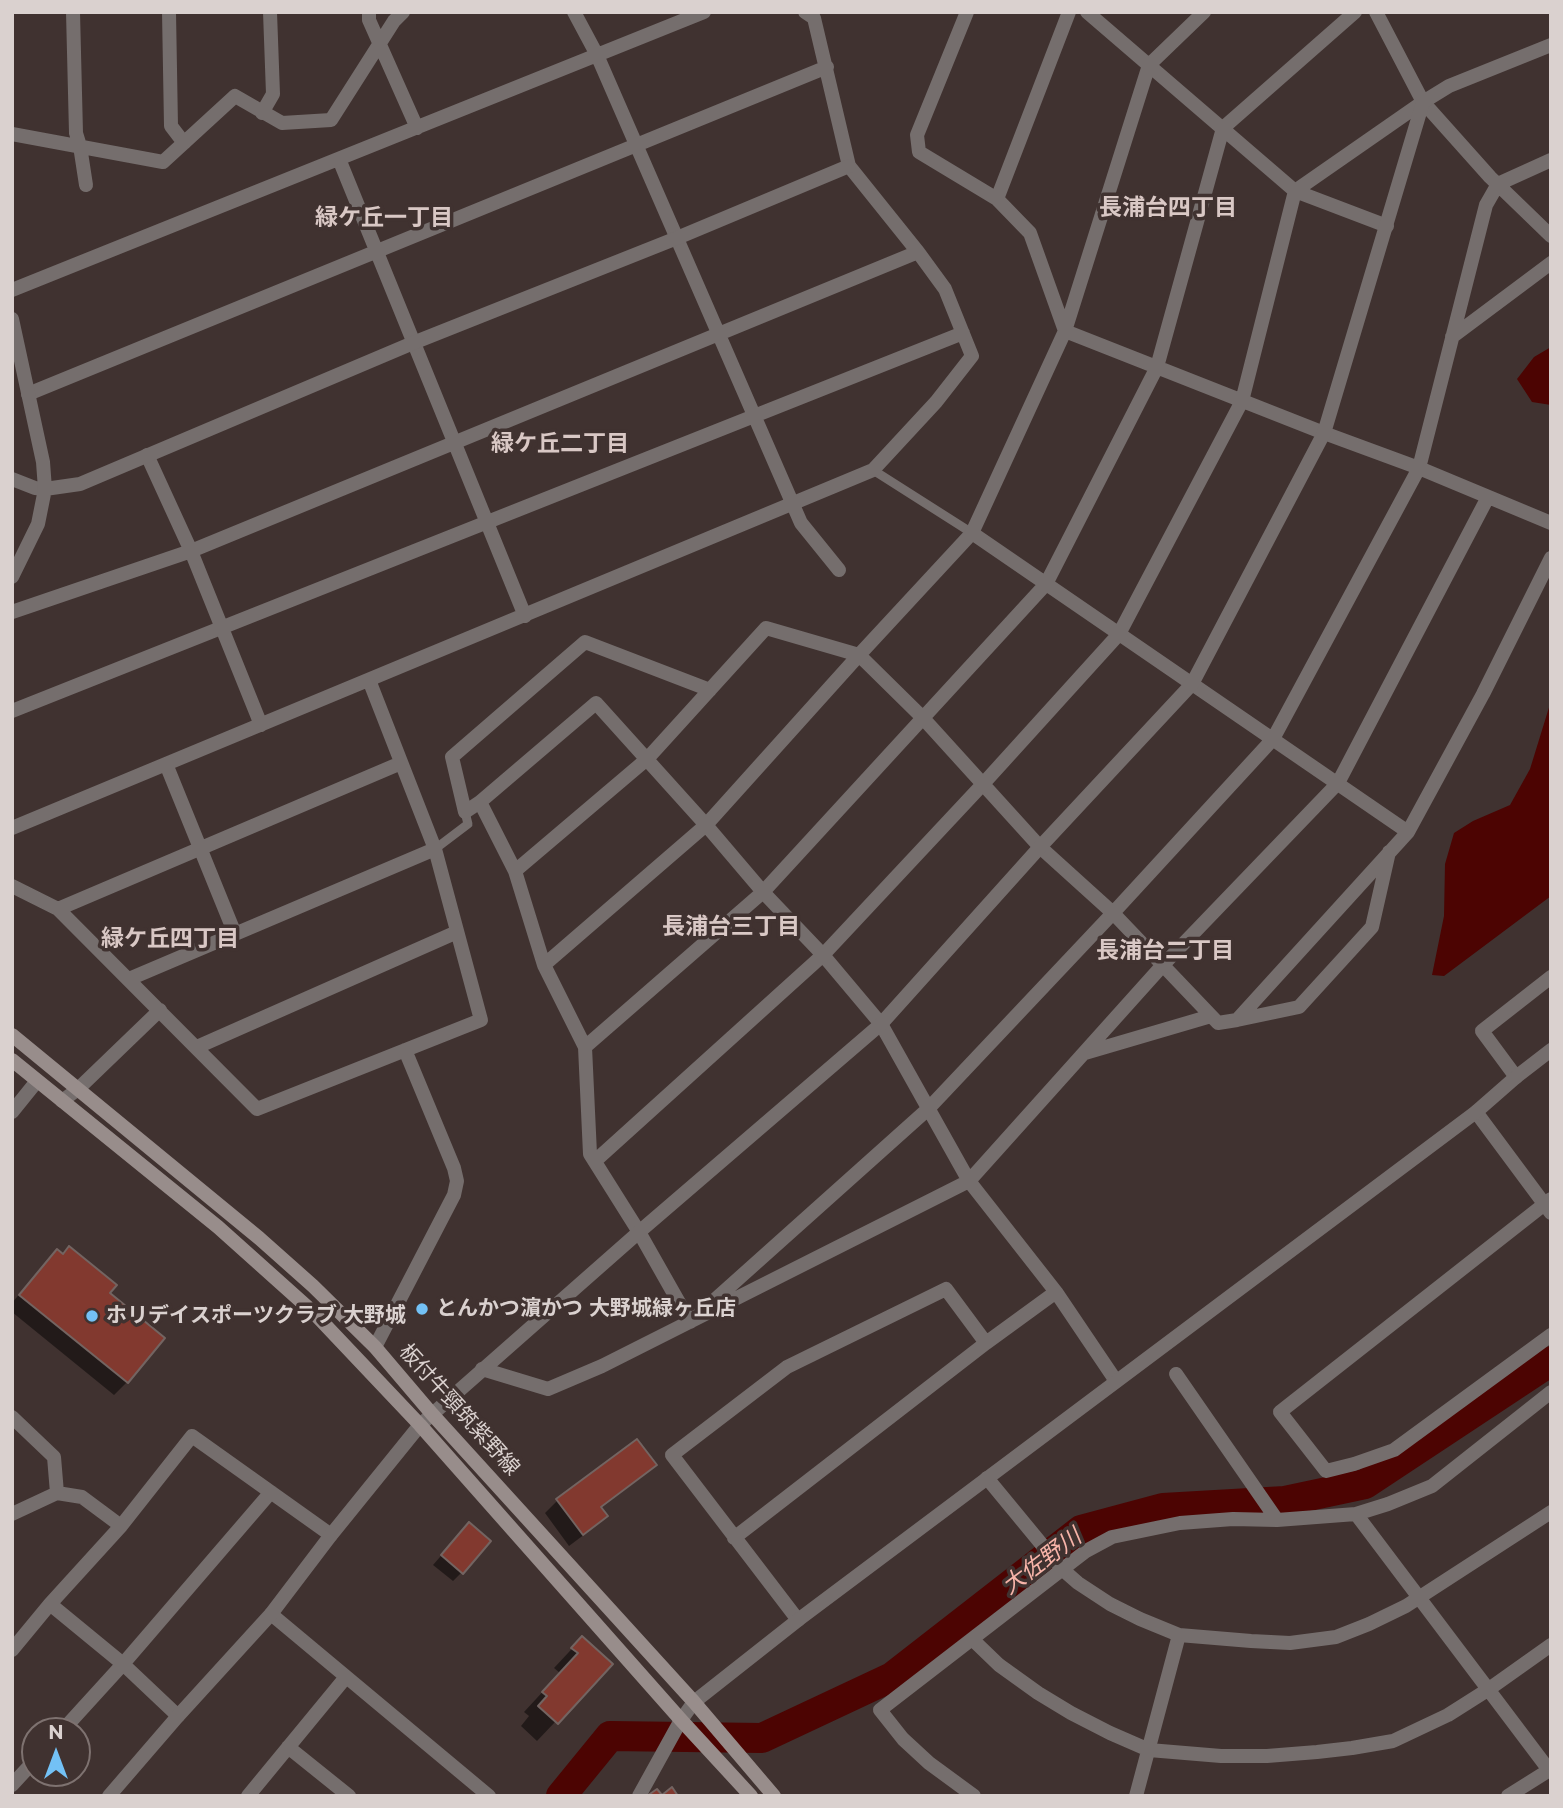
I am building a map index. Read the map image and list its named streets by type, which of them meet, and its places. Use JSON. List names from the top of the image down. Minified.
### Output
{"streets":{"main road":["板付牛頸筑紫野線"]},"districts":["長浦台四丁目","緑ケ丘一丁目","緑ケ丘二丁目","長浦台三丁目","緑ケ丘四丁目","長浦台二丁目"],"water":["大佐野川"],"places":["とんかつ濵かつ 大野城緑ヶ丘店","ホリデイスポーツクラブ 大野城"],"north":"top"}
